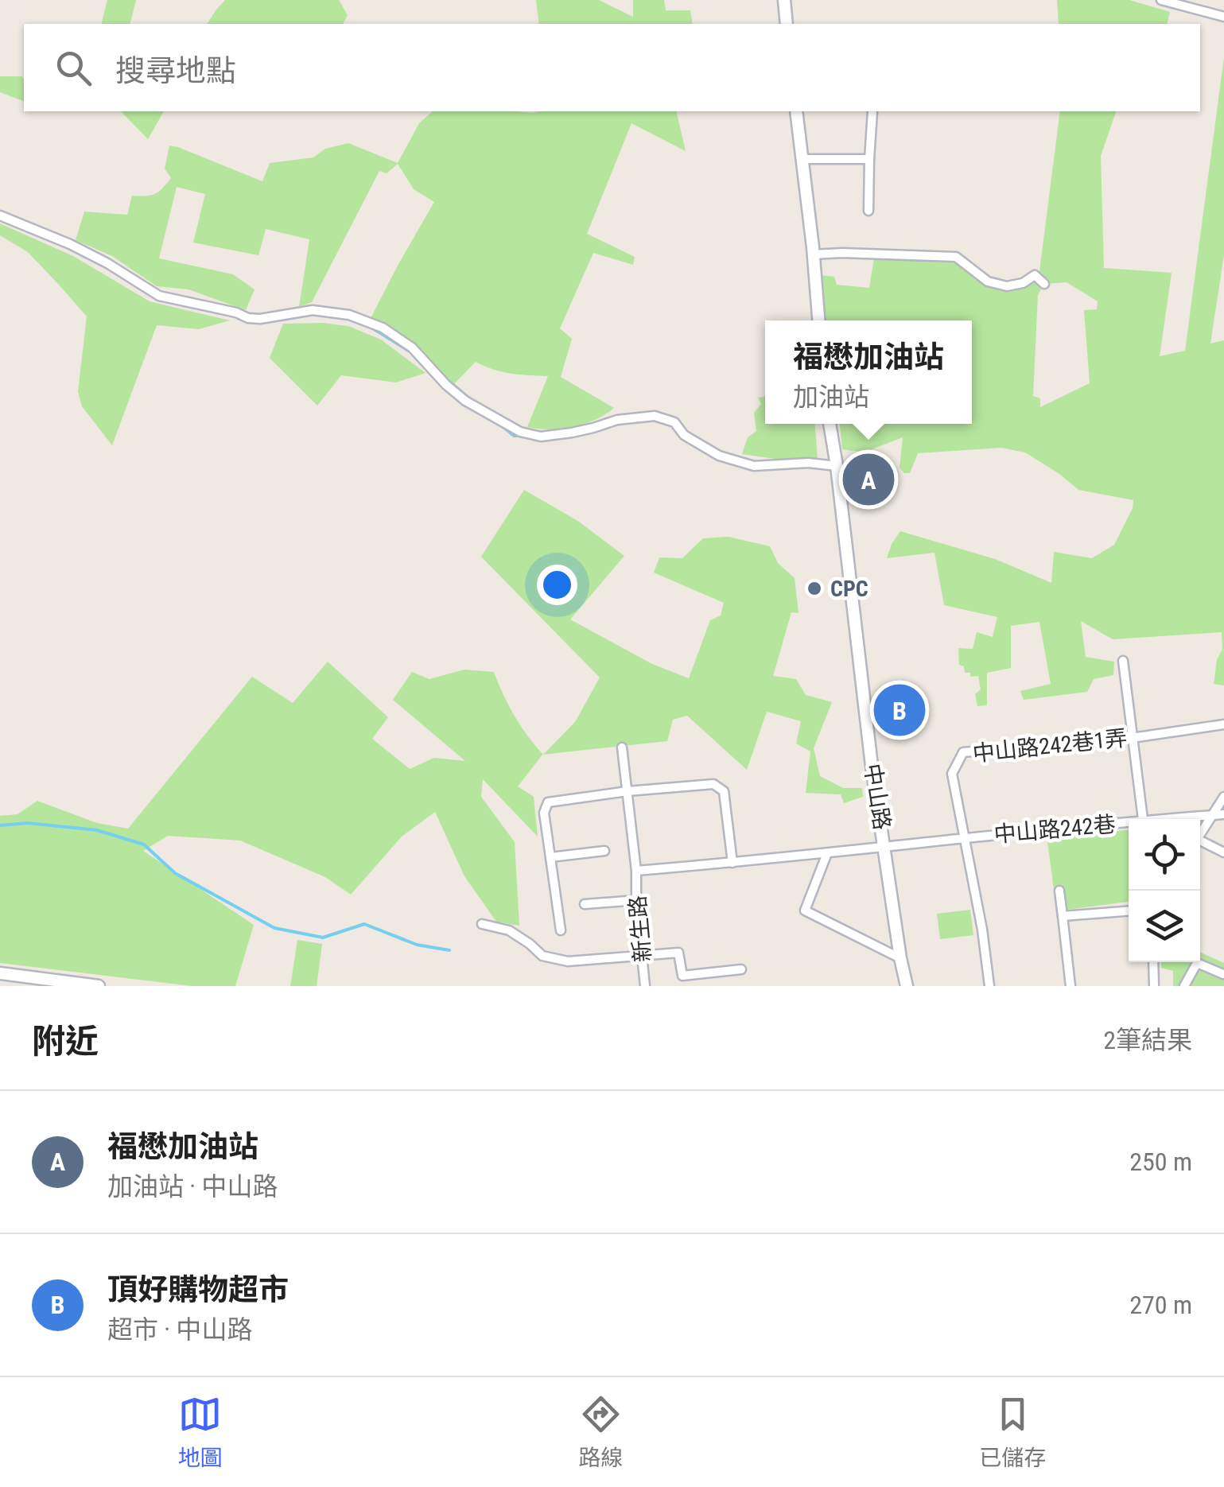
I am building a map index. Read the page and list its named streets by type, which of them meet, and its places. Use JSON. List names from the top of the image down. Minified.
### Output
{"streets":{"main road":["中山路"],"street":["中山路242巷1弄","中山路242巷","新生路"]},"crossings":[["中山路242巷1弄","中山路242巷"],["中山路","中山路242巷"],["中山路242巷","新生路"]],"places":["CPC"],"page":{"search":"搜尋地點","popup":["福懋加油站","加油站"],"pins":["A","B"],"heading":["附近","2筆結果"],"list":[{"mark":"A","name":"福懋加油站","note":"加油站 · 中山路","value":"250 m"},{"mark":"B","name":"頂好購物超市","note":"超市 · 中山路","value":"270 m"}],"nav":["地圖","路線","已儲存"]}}
